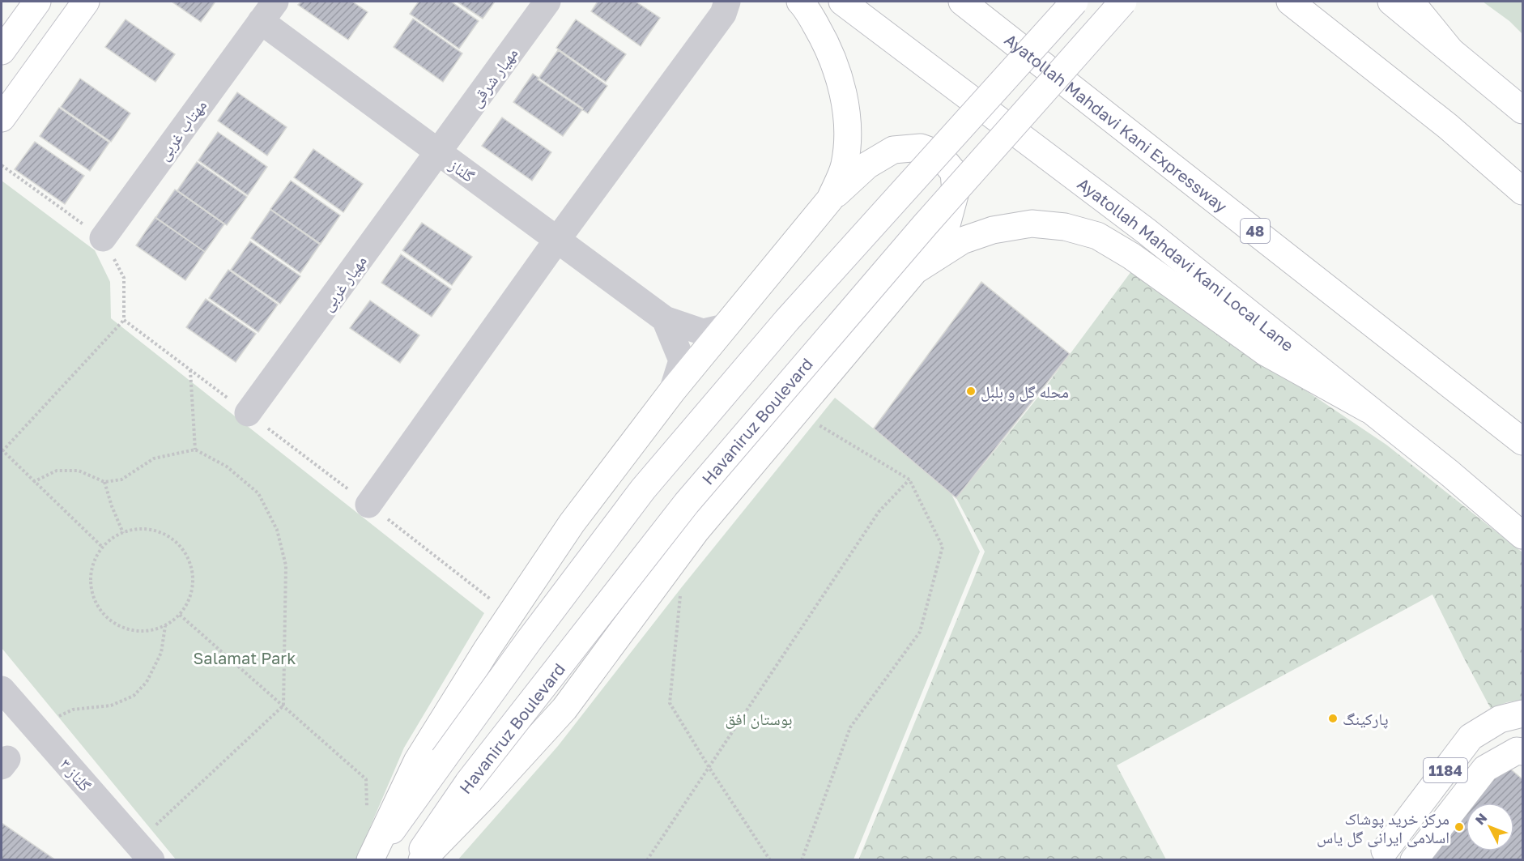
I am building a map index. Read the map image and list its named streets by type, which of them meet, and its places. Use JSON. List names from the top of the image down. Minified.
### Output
{"streets":{"main road":["Ayatollah Mahdavi Kani Expressway","48","Ayatollah Mahdavi Kani Local Lane","Havaniruz Boulevard","1184"],"street":["مهیار شرقی","مهتاب غربی","گلناز","مهیار غربی","گلناز ۳"]},"crossings":[["مهیار شرقی","گلناز"],["مهیار شرقی","مهیار غربی"],["مهتاب غربی","گلناز"],["گلناز","مهیار غربی"]],"parks":["Salamat Park","بوستان افق"],"places":["محله گل و بلبل","پارکینگ","مرکز خرید پوشاک اسلامی ایرانی گل یاس"],"north":"top left"}
